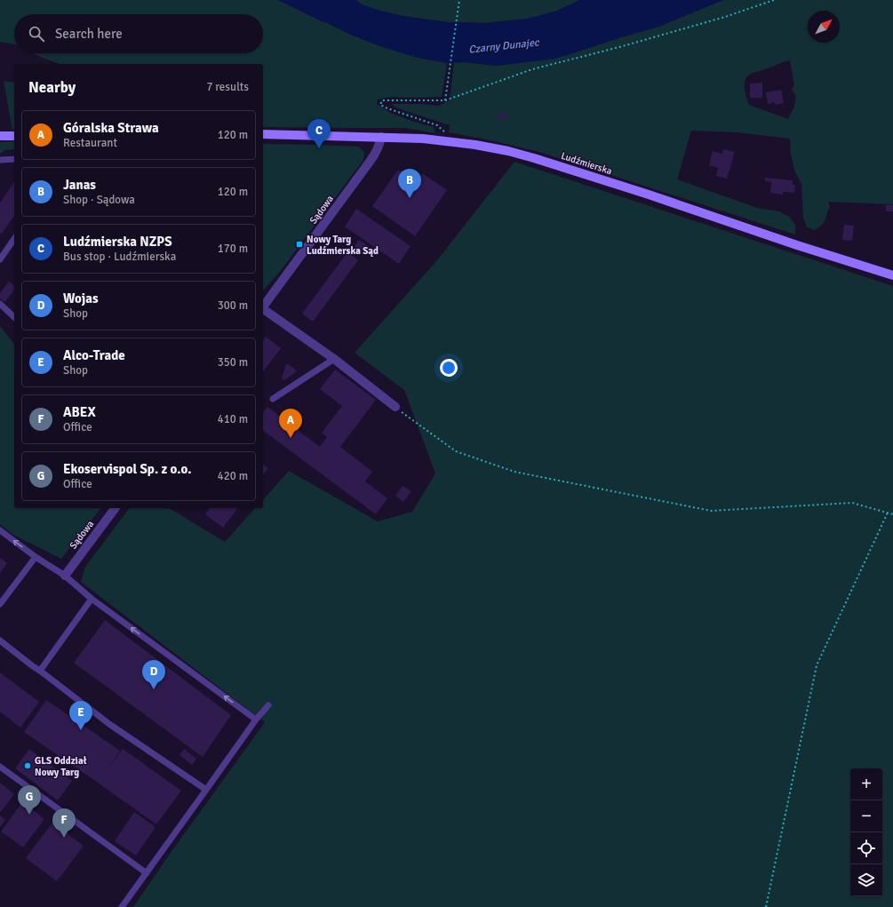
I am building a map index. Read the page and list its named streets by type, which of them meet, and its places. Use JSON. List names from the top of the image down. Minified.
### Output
{"streets":{"main road":["Ludźmierska"],"street":["Sądowa"]},"crossings":[["Ludźmierska","Sądowa"]],"water":["Czarny Dunajec"],"places":{"transit":["Nowy Targ Ludźmierska Sąd"],"other":["GLS Oddział Nowy Targ"]},"north":"top right","page":{"search":"Search here","heading":["Nearby","7 results"],"list":[{"mark":"A","name":"Góralska Strawa","note":"Restaurant","value":"120 m"},{"mark":"B","name":"Janas","note":"Shop · Sądowa","value":"120 m"},{"mark":"C","name":"Ludźmierska NZPS","note":"Bus stop · Ludźmierska","value":"170 m"},{"mark":"D","name":"Wojas","note":"Shop","value":"300 m"},{"mark":"E","name":"Alco-Trade","note":"Shop","value":"350 m"},{"mark":"F","name":"ABEX","note":"Office","value":"410 m"},{"mark":"G","name":"Ekoservispol Sp. z o.o.","note":"Office","value":"420 m"}],"pins":["C","B","A","D","E","G","F"],"map_buttons":["+","−"]}}
